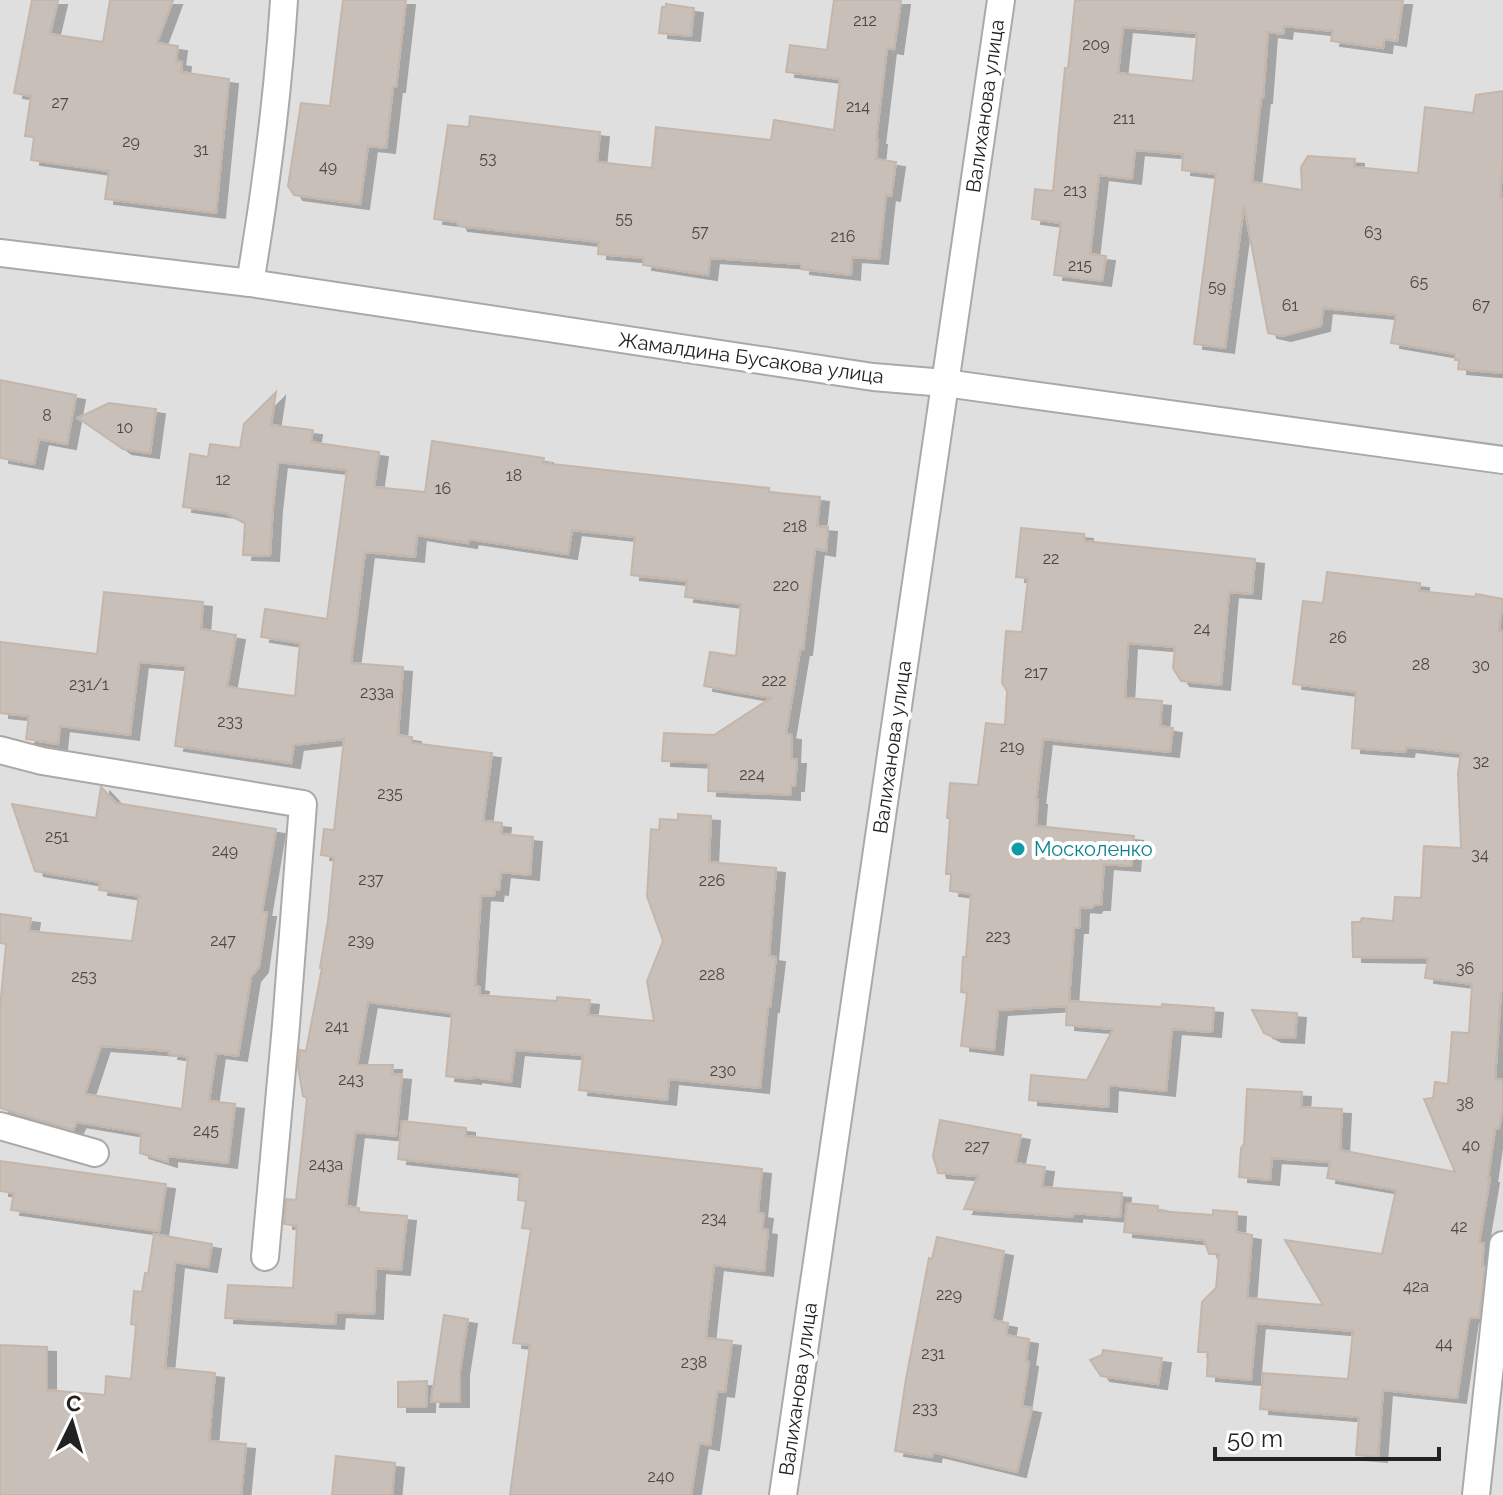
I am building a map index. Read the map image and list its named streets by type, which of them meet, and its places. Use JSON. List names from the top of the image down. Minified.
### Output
{"streets":{"street":["Валиханова улица","Жамалдина Бусакова улица"]},"crossings":[["Валиханова улица","Жамалдина Бусакова улица"]],"places":["Москоленко"],"house_numbers":["212","209","27","214","211","29","31","53","49","213","55","57","63","216","215","65","59","61","67","8","10","18","12","16","218","22","220","24","26","28","30","217","222","231/1","233а","233","219","32","224","235","251","249","34","237","226","223","247","239","36","228","253","241","230","243","38","245","40","227","243а","234","42","42а","229","44","231","238","233","240"],"scale_bar":"50 m","north":"top"}
